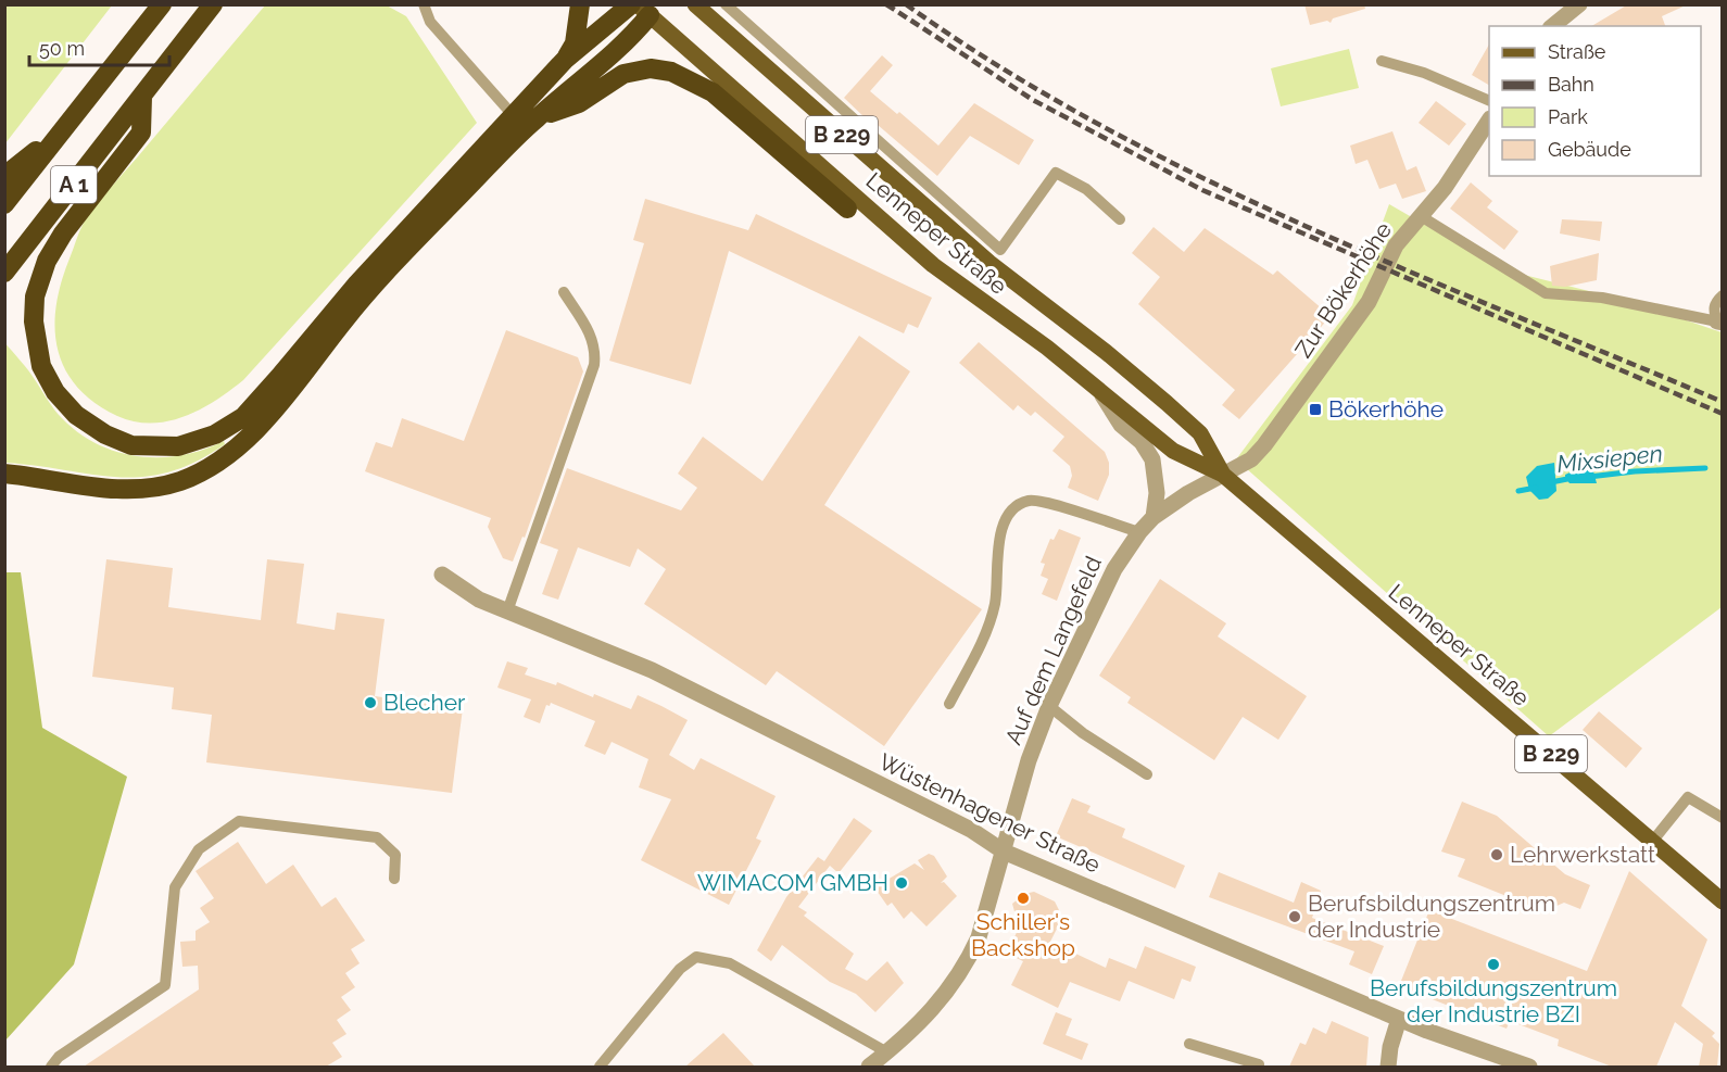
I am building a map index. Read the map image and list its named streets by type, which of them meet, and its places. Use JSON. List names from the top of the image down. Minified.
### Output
{"streets":{"highway":["A 1"],"main road":["B 229","Lenneper Straße"],"street":["Zur Bökerhöhe","Auf dem Langefeld","Wüstenhagener Straße"]},"crossings":[["Lenneper Straße","Zur Bökerhöhe"],["Lenneper Straße","Auf dem Langefeld"],["Zur Bökerhöhe","Auf dem Langefeld"],["Auf dem Langefeld","Wüstenhagener Straße"]],"water":["Mixsiepen"],"places":{"transit":["Bökerhöhe"],"other":["Blecher","Lehrwerkstatt","WIMACOM GMBH","Schiller's Backshop","Berufsbildungszentrum der Industrie","Berufsbildungszentrum der Industrie BZI"]},"legend":["Straße","Bahn","Park","Gebäude"],"scale_bar":"50 m"}
